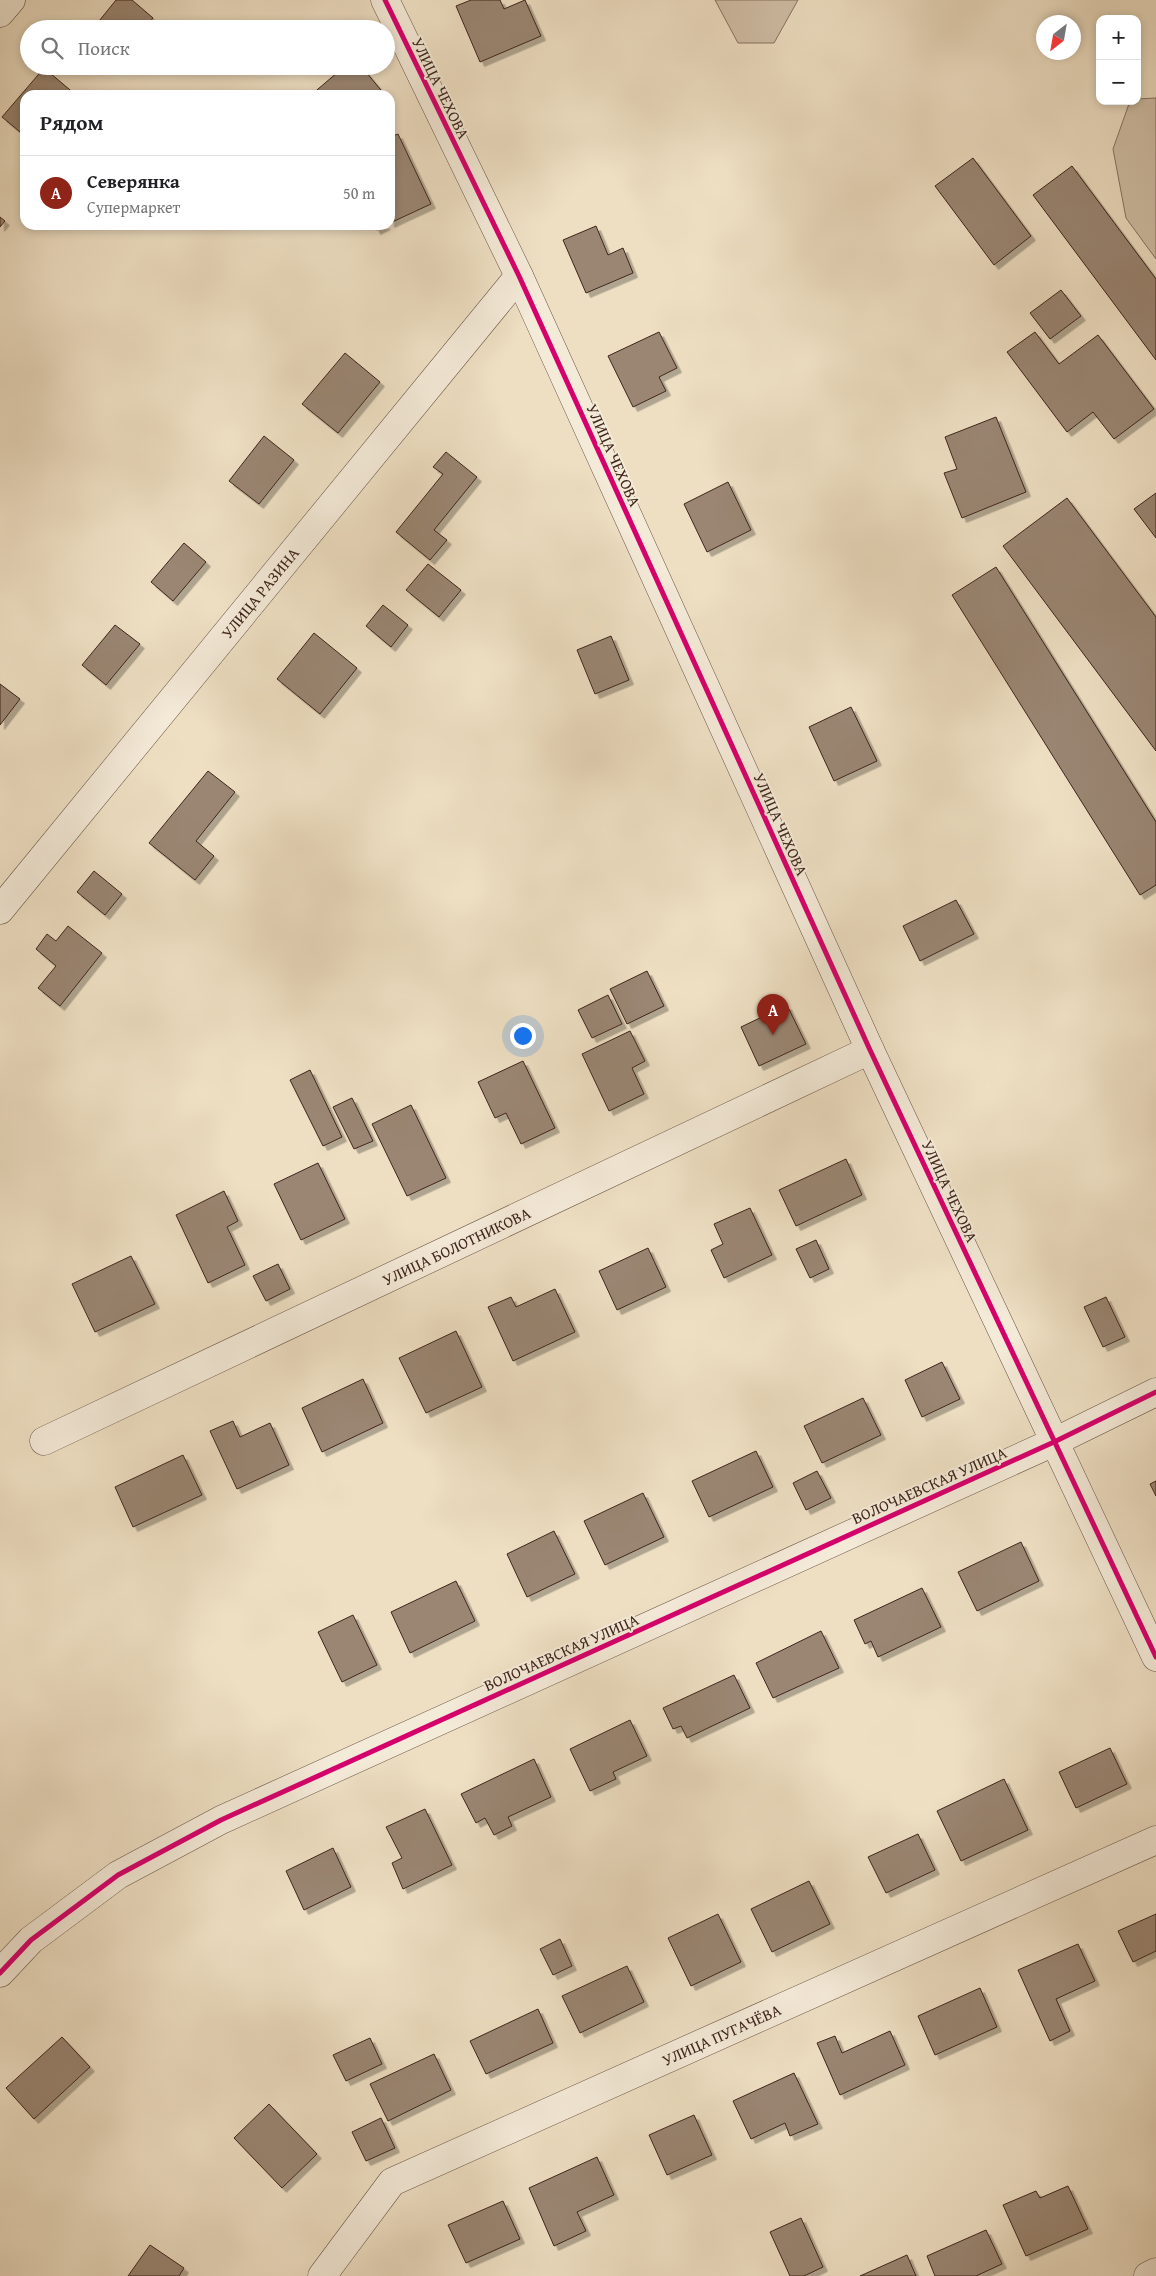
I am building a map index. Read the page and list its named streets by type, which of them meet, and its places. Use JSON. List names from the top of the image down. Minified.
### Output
{"streets":{"street":["УЛИЦА ЧЕХОВА","УЛИЦА РАЗИНА","УЛИЦА БОЛОТНИКОВА","ВОЛОЧАЕВСКАЯ УЛИЦА","УЛИЦА ПУГАЧЁВА"]},"crossings":[["УЛИЦА ЧЕХОВА","УЛИЦА РАЗИНА"],["УЛИЦА ЧЕХОВА","УЛИЦА БОЛОТНИКОВА"],["УЛИЦА ЧЕХОВА","ВОЛОЧАЕВСКАЯ УЛИЦА"]],"north":"bottom left","page":{"map_buttons":["+","−"],"search":"Поиск","heading":"Рядом","list":[{"mark":"A","name":"Северянка","note":"Супермаркет","value":"50 m"}],"pins":"A"}}
